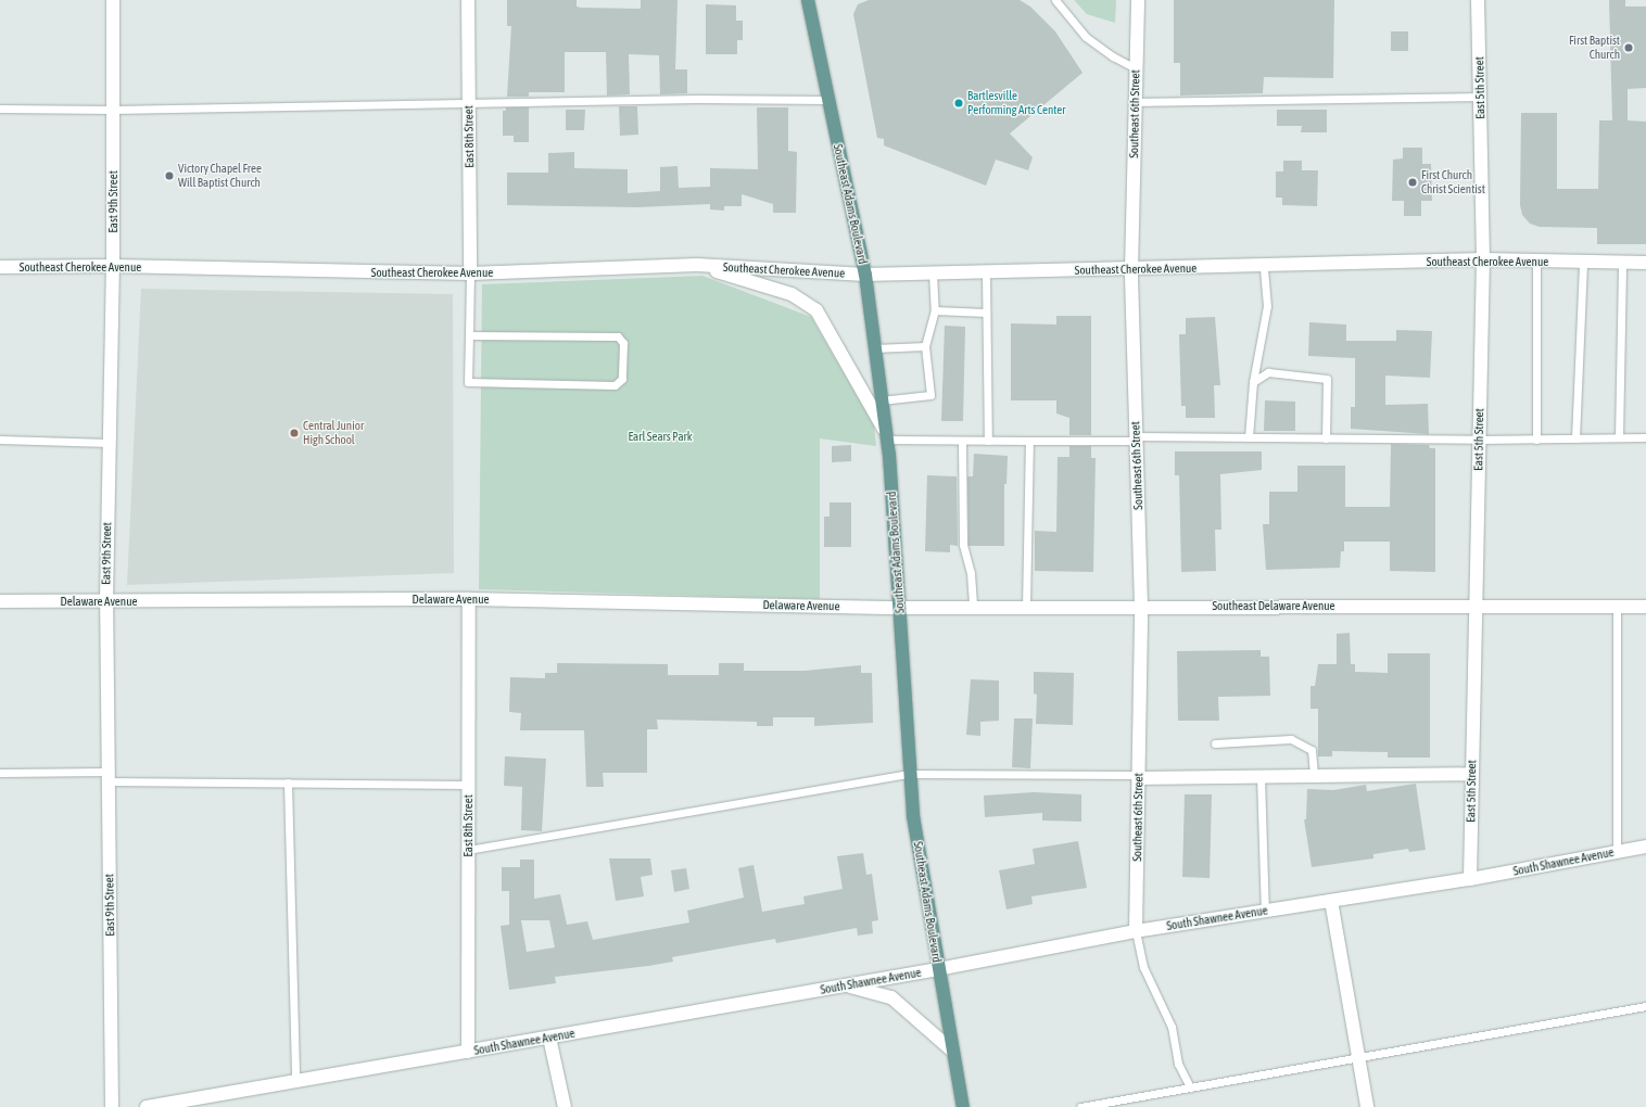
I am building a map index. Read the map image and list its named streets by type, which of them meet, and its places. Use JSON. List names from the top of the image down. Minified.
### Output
{"streets":{"main road":["Southeast Adams Boulevard"],"street":["East 5th Street","Southeast 6th Street","East 8th Street","East 9th Street","Southeast Cherokee Avenue","Delaware Avenue","Southeast Delaware Avenue","South Shawnee Avenue"]},"crossings":[["East 5th Street","Southeast Cherokee Avenue"],["East 5th Street","Southeast Delaware Avenue"],["East 5th Street","South Shawnee Avenue"],["Southeast 6th Street","Southeast Cherokee Avenue"],["Southeast 6th Street","Southeast Delaware Avenue"],["Southeast 6th Street","South Shawnee Avenue"],["East 8th Street","Southeast Cherokee Avenue"],["East 8th Street","Delaware Avenue"],["East 8th Street","South Shawnee Avenue"],["East 9th Street","Southeast Cherokee Avenue"],["East 9th Street","Delaware Avenue"],["Southeast Adams Boulevard","Southeast Cherokee Avenue"],["Southeast Adams Boulevard","Delaware Avenue"],["Southeast Adams Boulevard","Southeast Delaware Avenue"],["Southeast Adams Boulevard","South Shawnee Avenue"],["Delaware Avenue","Southeast Delaware Avenue"]],"parks":["Earl Sears Park"],"places":["First Baptist Church","Bartlesville Performing Arts Center","Victory Chapel Free Will Baptist Church","First Church Christ Scientist","Central Junior High School"]}
